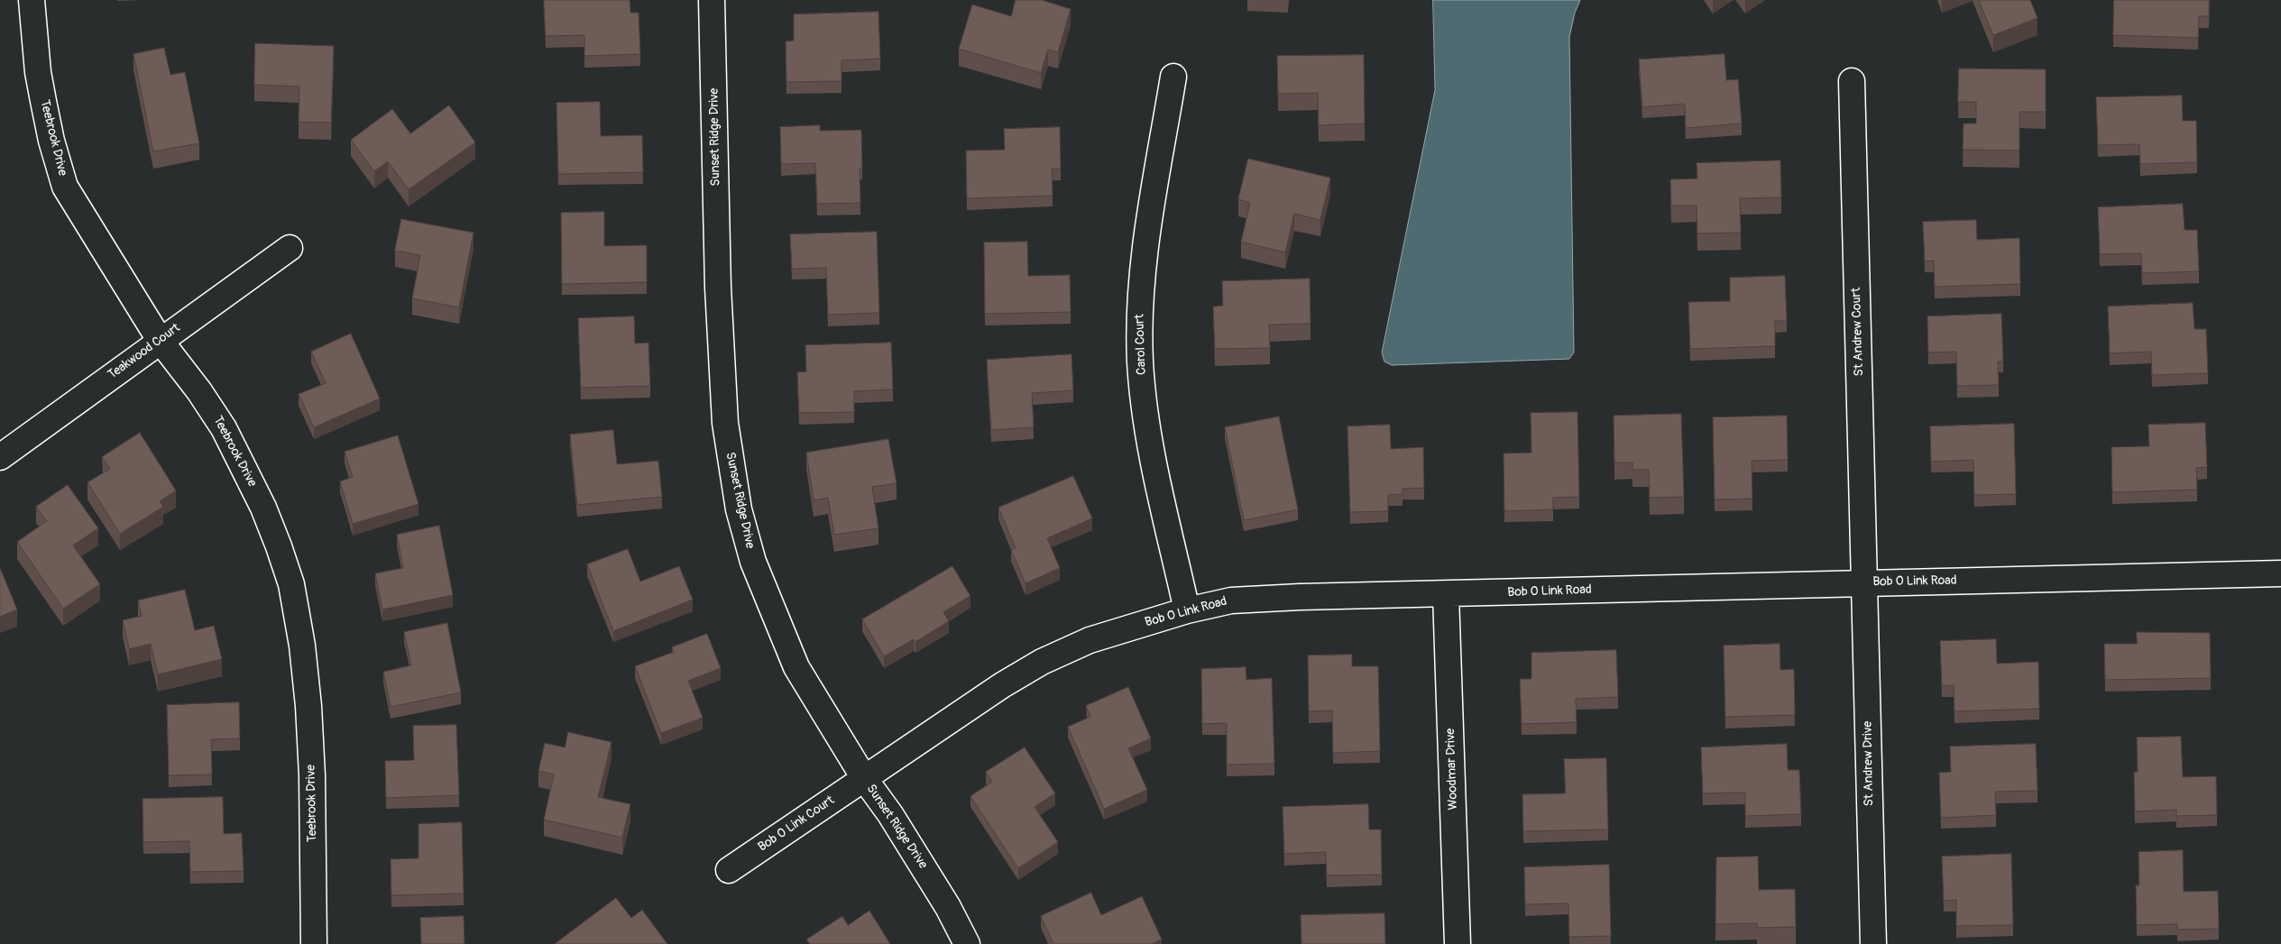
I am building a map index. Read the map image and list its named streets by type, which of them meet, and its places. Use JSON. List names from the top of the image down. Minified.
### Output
{"streets":{"street":["Sunset Ridge Drive","Teebrook Drive","St Andrew Court","Carol Court","Teakwood Court","Bob O Link Road","St Andrew Drive","Woodmar Drive","Bob O Link Court"]},"crossings":[["Sunset Ridge Drive","Bob O Link Road"],["Sunset Ridge Drive","Bob O Link Court"],["Teebrook Drive","Teakwood Court"],["St Andrew Court","Bob O Link Road"],["St Andrew Court","St Andrew Drive"],["Carol Court","Bob O Link Road"],["Bob O Link Road","St Andrew Drive"],["Bob O Link Road","Woodmar Drive"],["Bob O Link Road","Bob O Link Court"]]}
